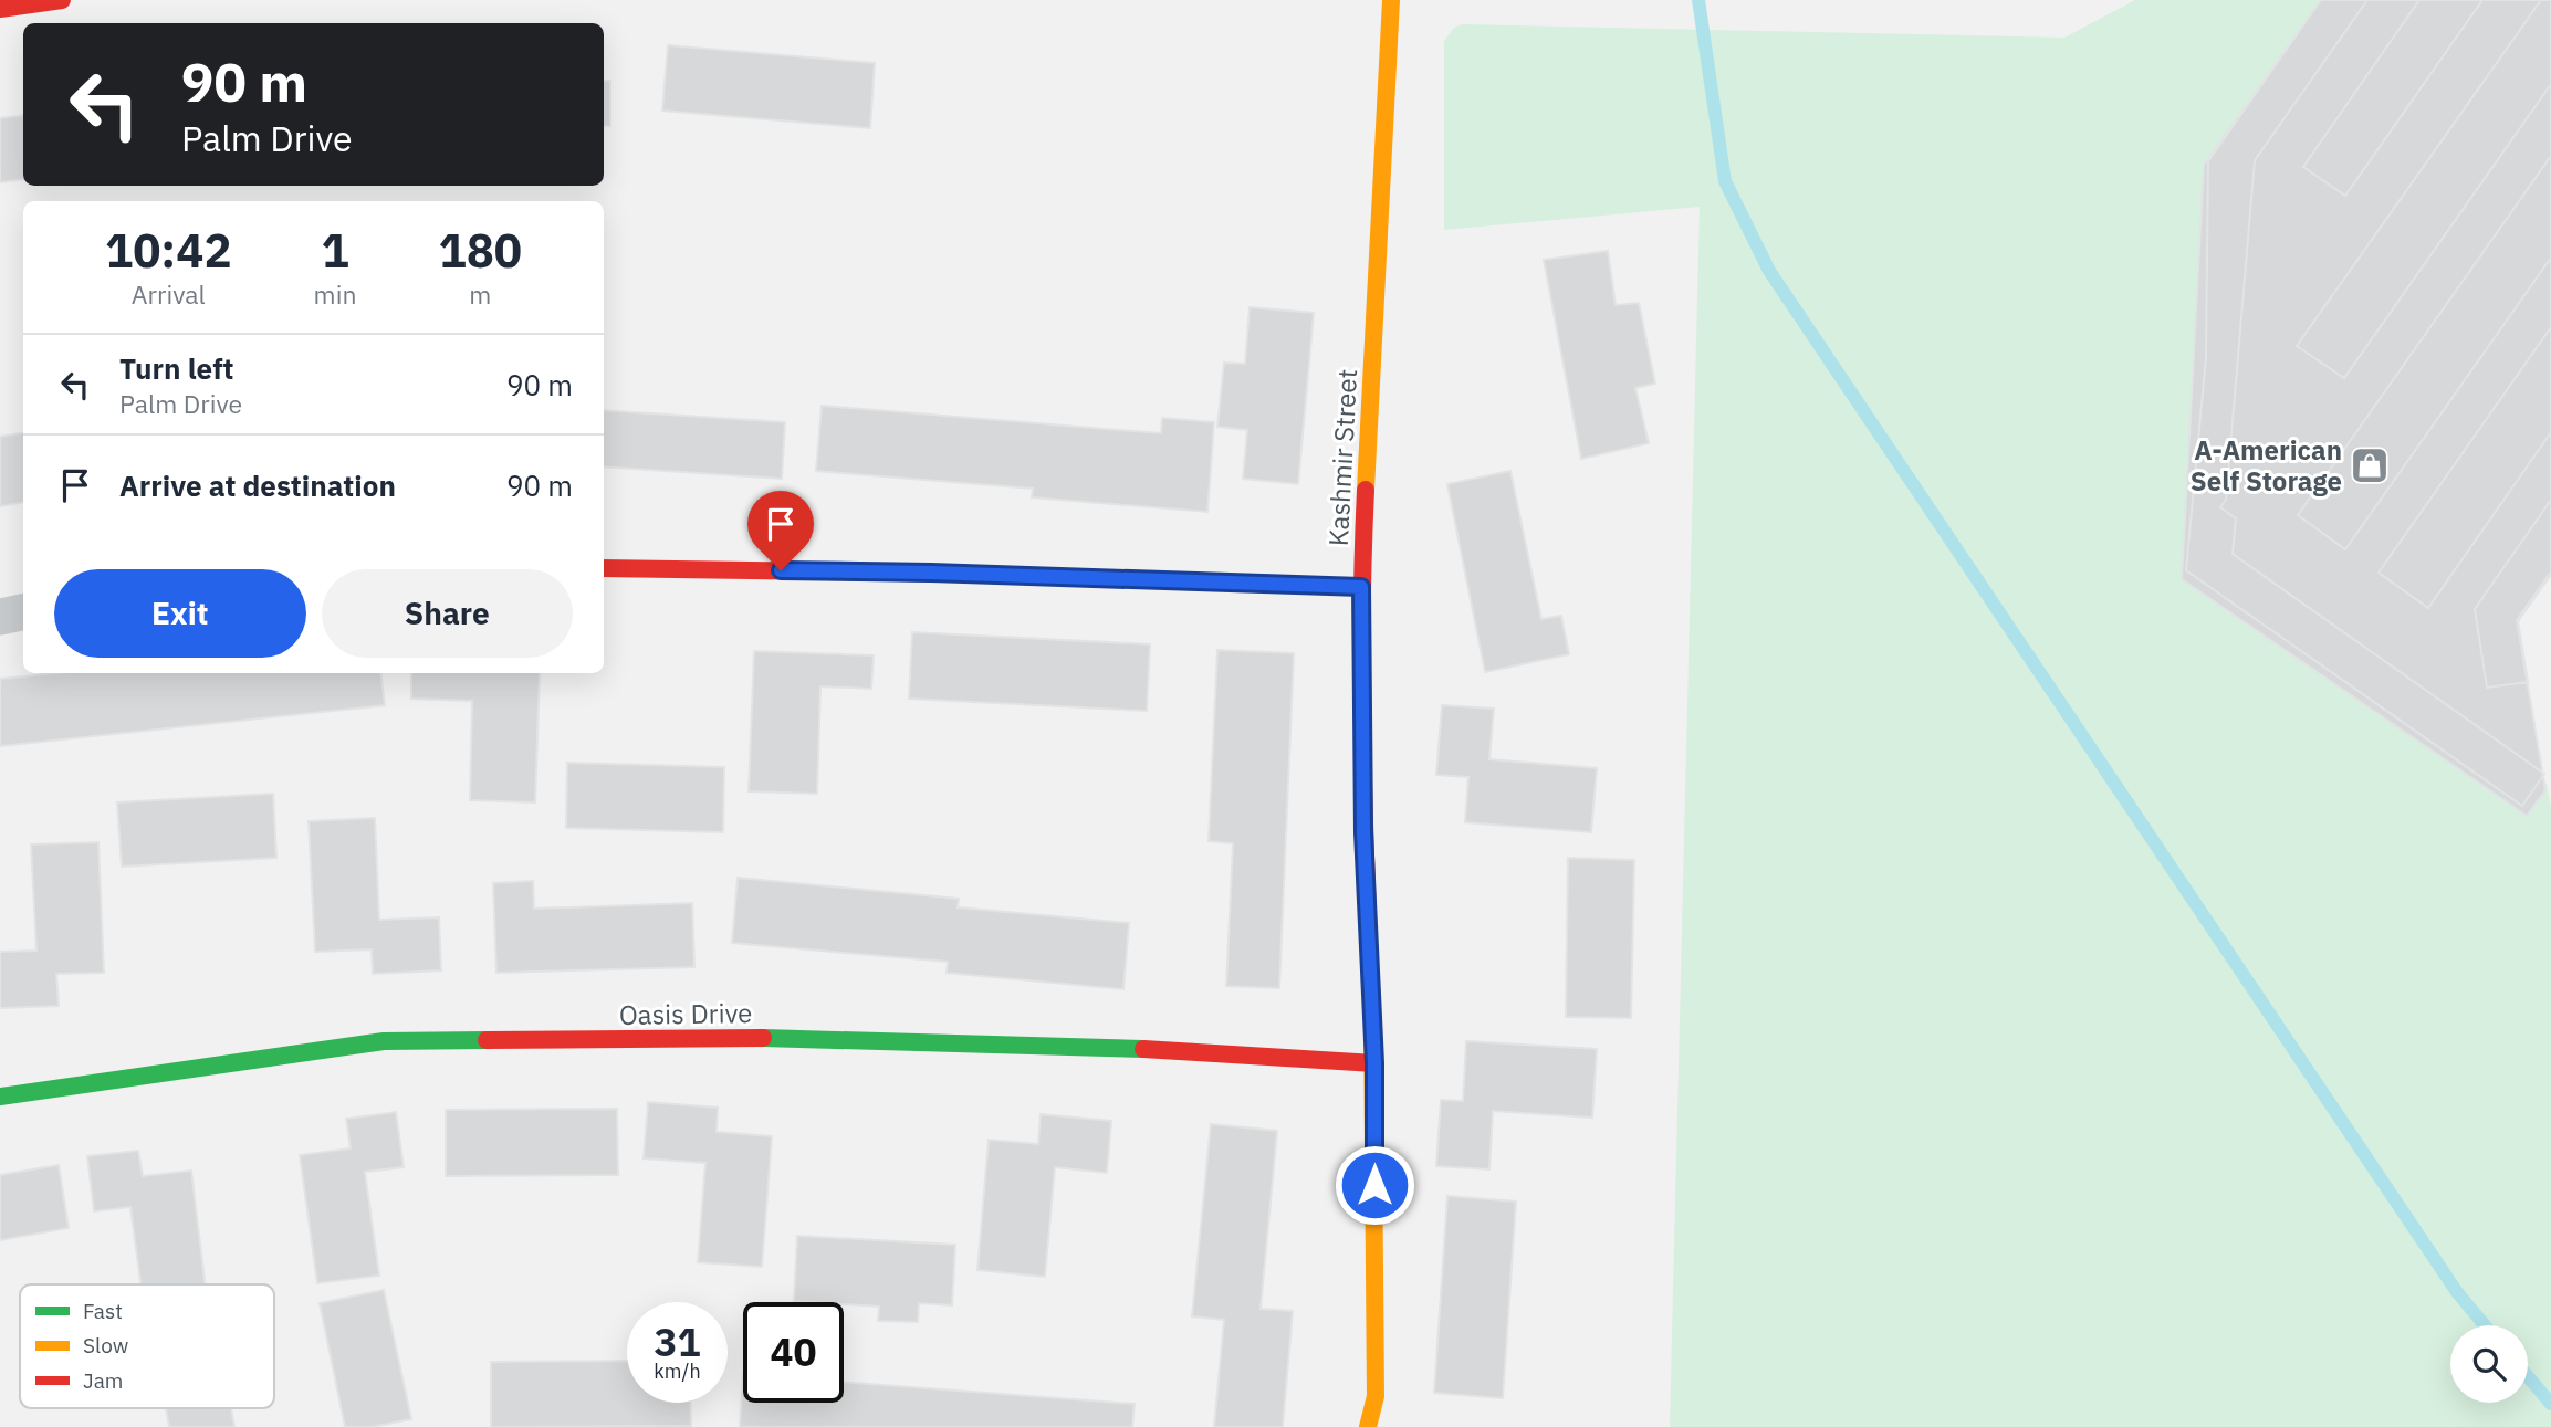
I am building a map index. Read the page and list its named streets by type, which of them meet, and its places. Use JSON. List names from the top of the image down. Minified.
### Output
{"streets":{"street":["Kashmir Street","Oasis Drive"]},"crossings":[["Kashmir Street","Oasis Drive"]],"places":{"shop":["A-American Self Storage"]},"legend":["Fast","Slow","Jam"],"page":{"turn":["90 m","Palm Drive"],"eta":["10:42","Arrival","1","min","180","m"],"list":[{"name":"Turn left","note":"Palm Drive","value":"90 m"},{"name":"Arrive at destination","value":"90 m"}],"buttons":["Exit","Share"],"speed":"31 km/h","limit":"40"}}
